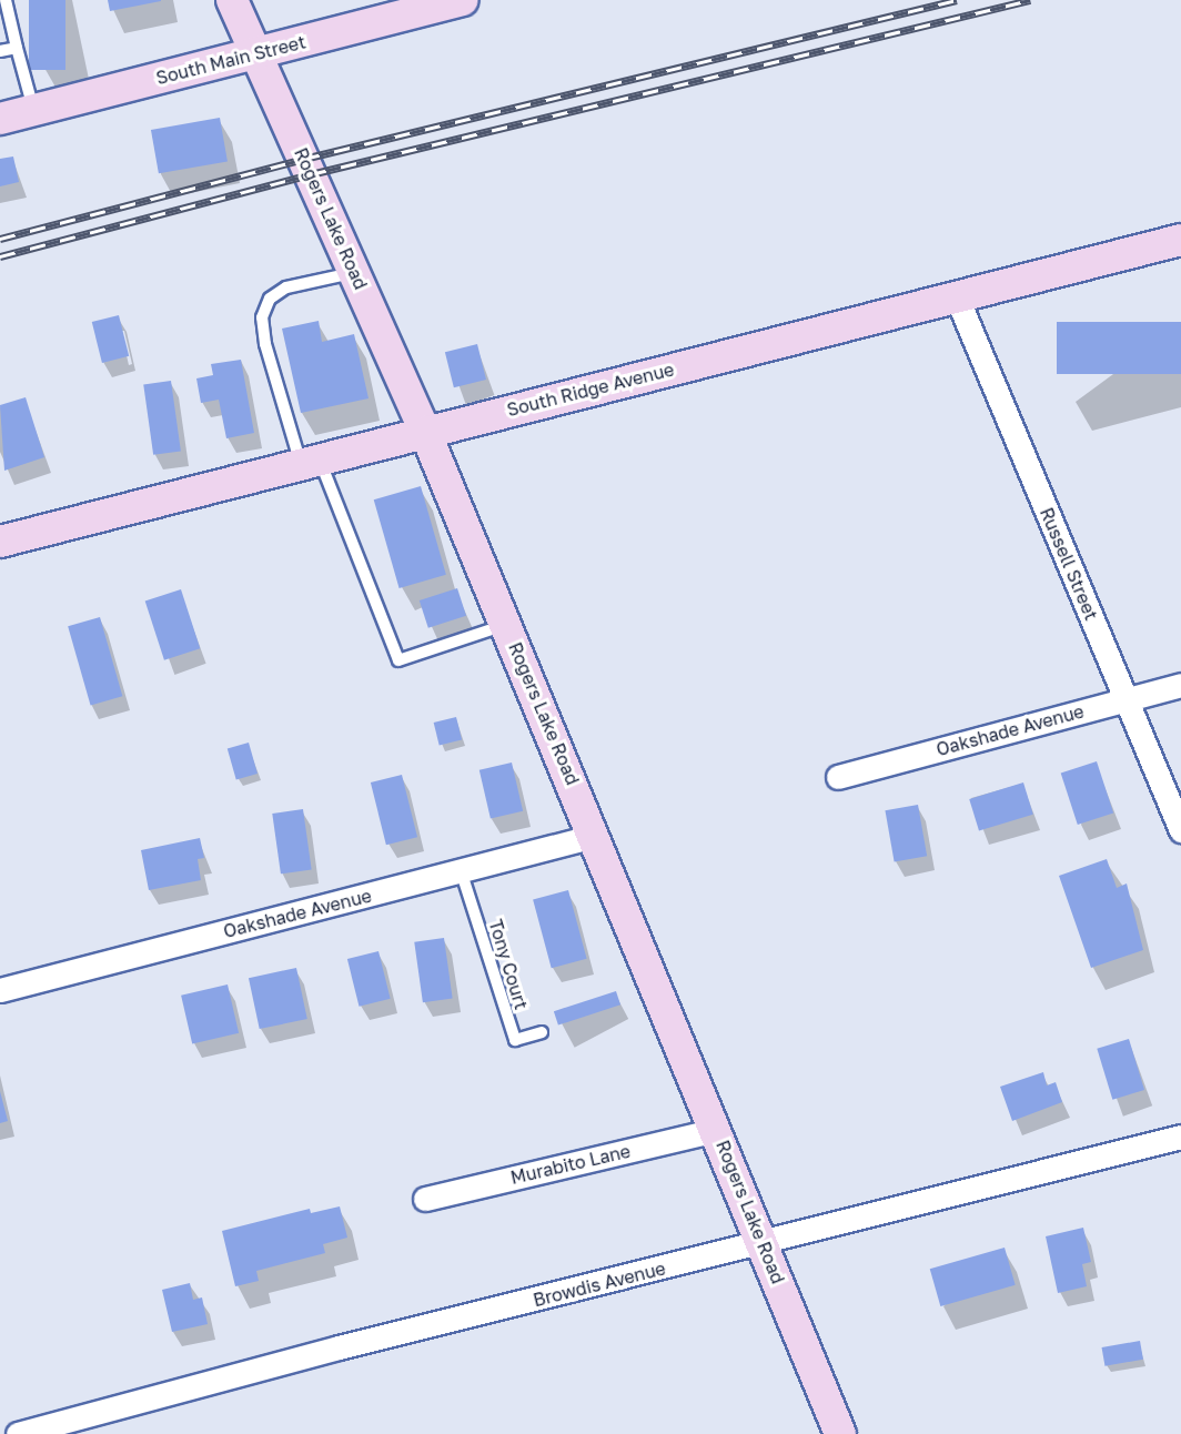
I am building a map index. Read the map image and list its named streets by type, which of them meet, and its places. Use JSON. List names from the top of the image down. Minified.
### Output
{"streets":{"main road":["South Main Street","Rogers Lake Road","South Ridge Avenue"],"street":["Russell Street","Oakshade Avenue","Murabito Lane","Browdis Avenue"],"lane":["Tony Court"]},"crossings":[["South Main Street","Rogers Lake Road"],["Rogers Lake Road","South Ridge Avenue"],["Rogers Lake Road","Oakshade Avenue"],["Rogers Lake Road","Murabito Lane"],["Rogers Lake Road","Browdis Avenue"],["South Ridge Avenue","Russell Street"],["Russell Street","Oakshade Avenue"],["Oakshade Avenue","Tony Court"]]}
